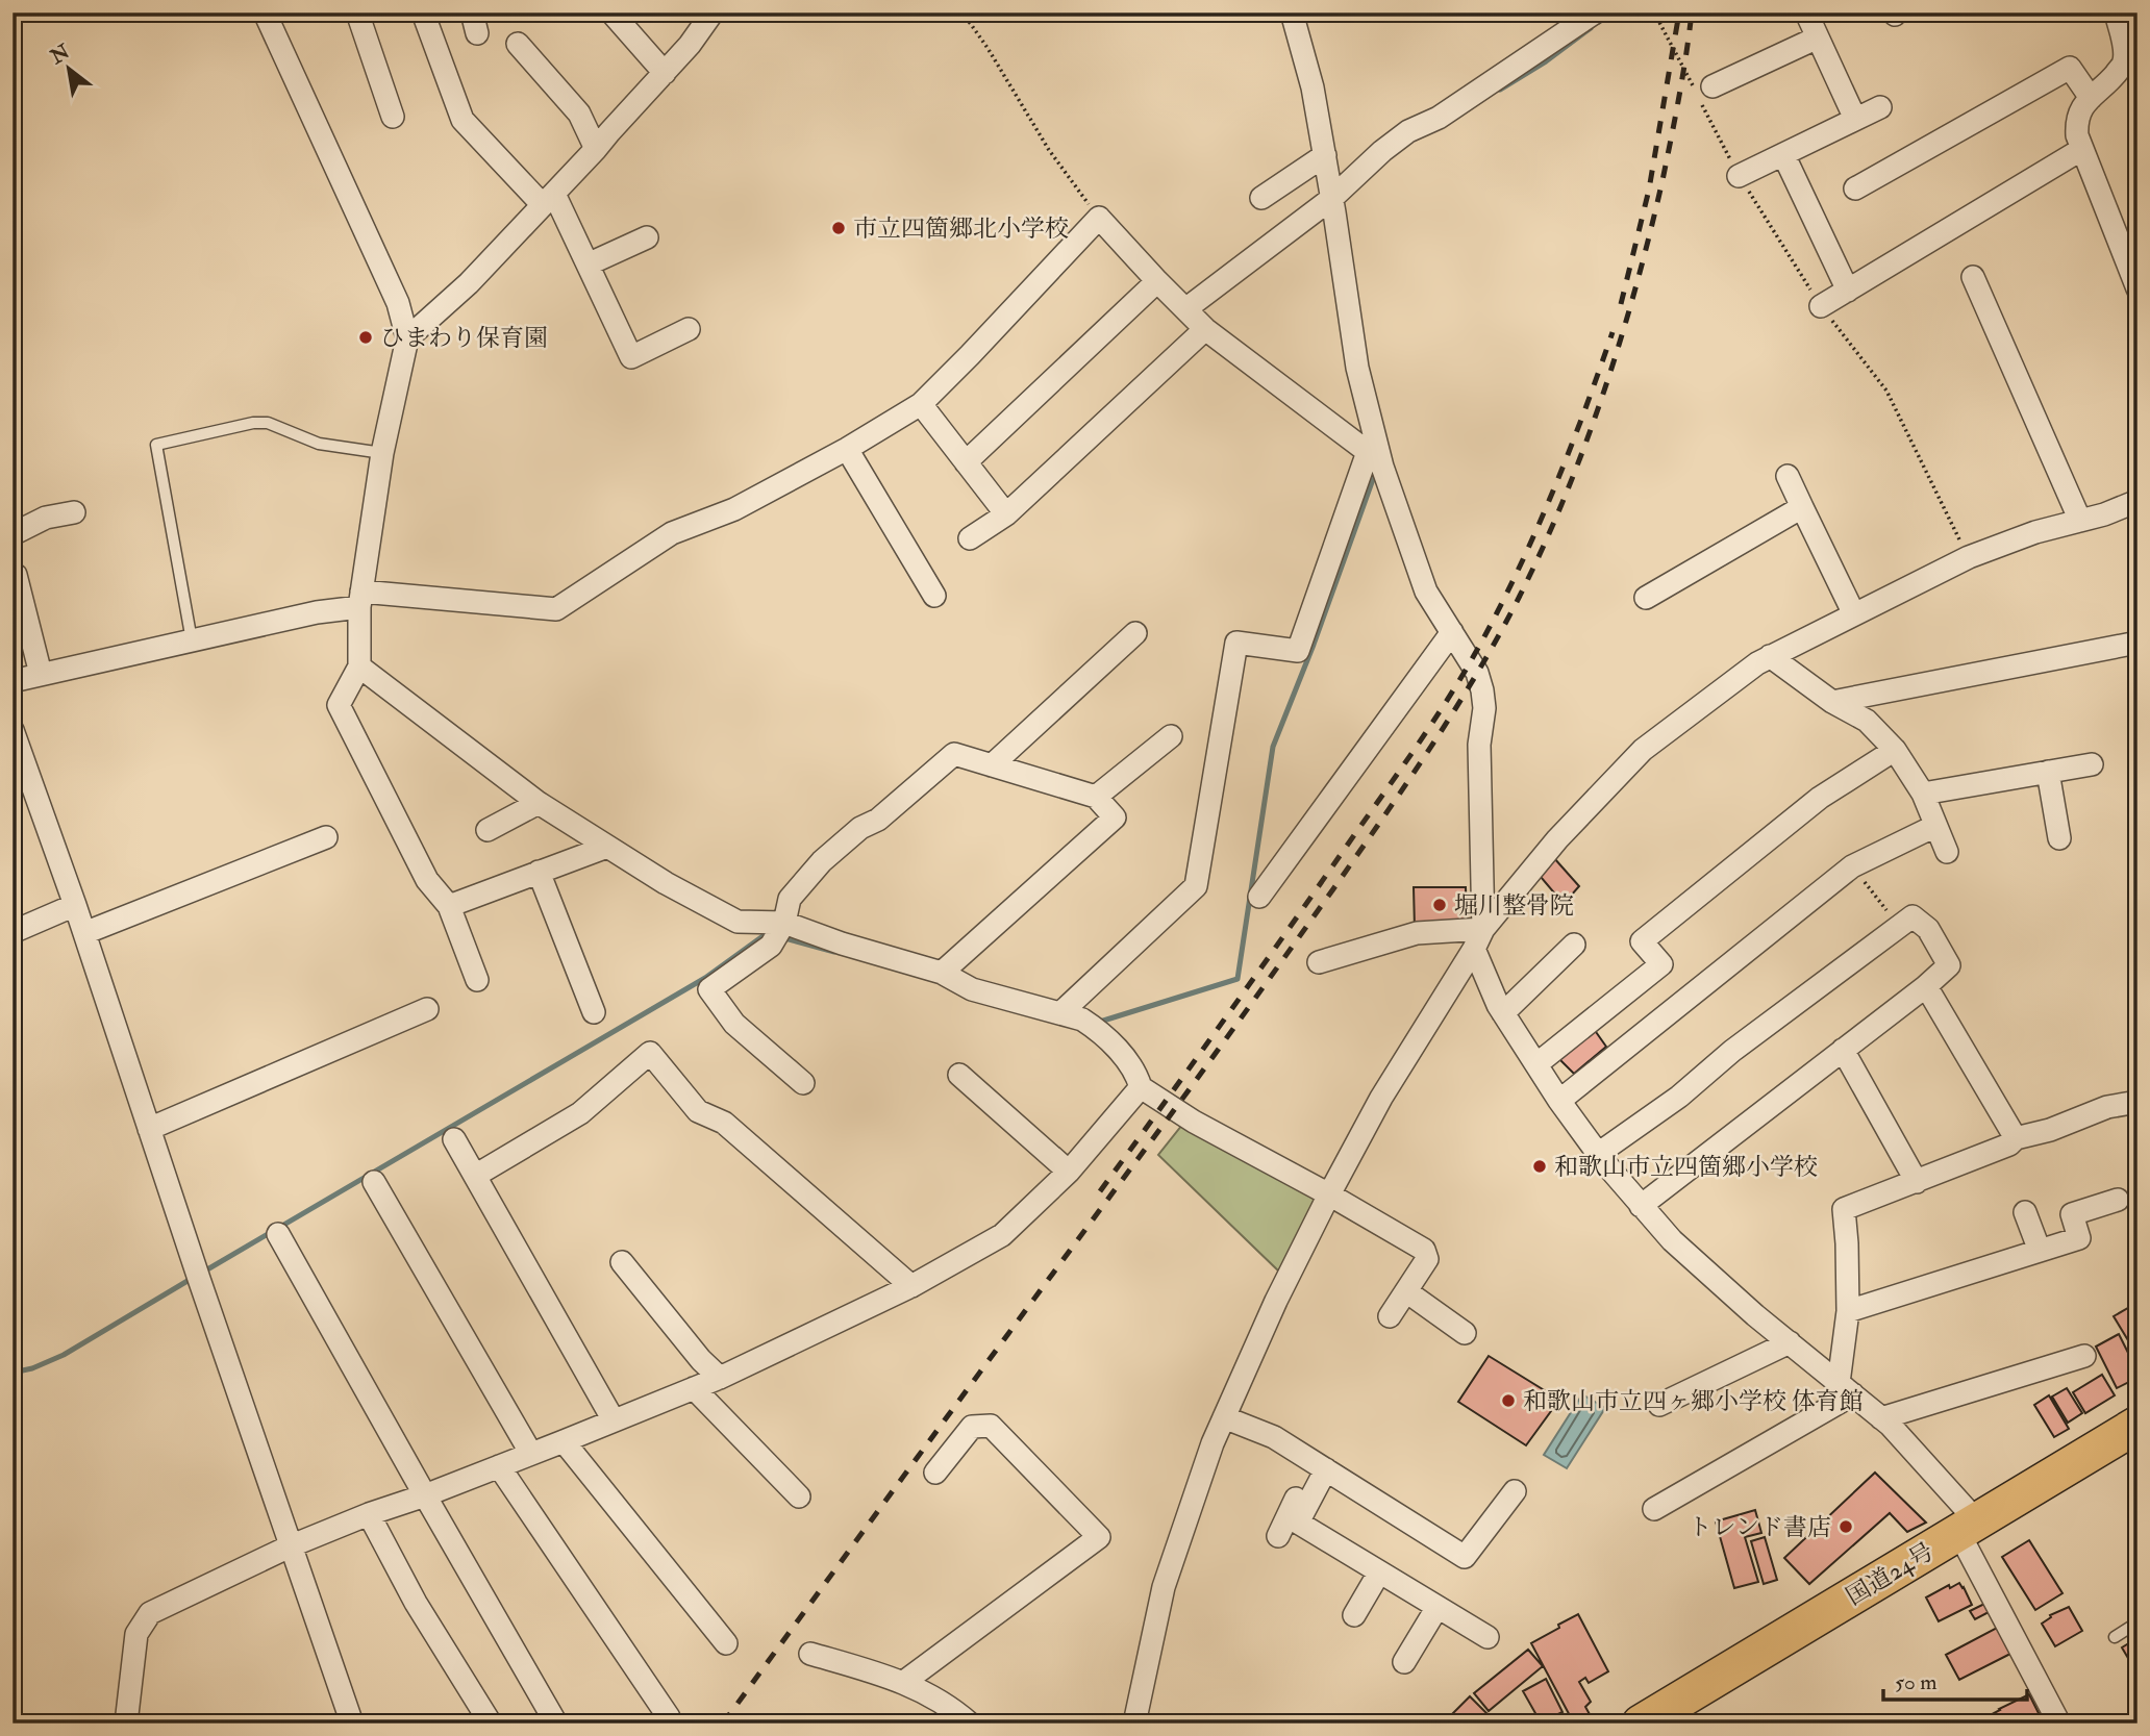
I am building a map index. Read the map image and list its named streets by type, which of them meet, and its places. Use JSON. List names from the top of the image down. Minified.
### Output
{"streets":{"highway":["国道24号"]},"places":["市立四箇郷北小学校","ひまわり保育園","堀川整骨院","和歌山市立四箇郷小学校","和歌山市立四ヶ郷小学校 体育館","トレンド書店"],"scale_bar":"50 m","north":"top left"}
